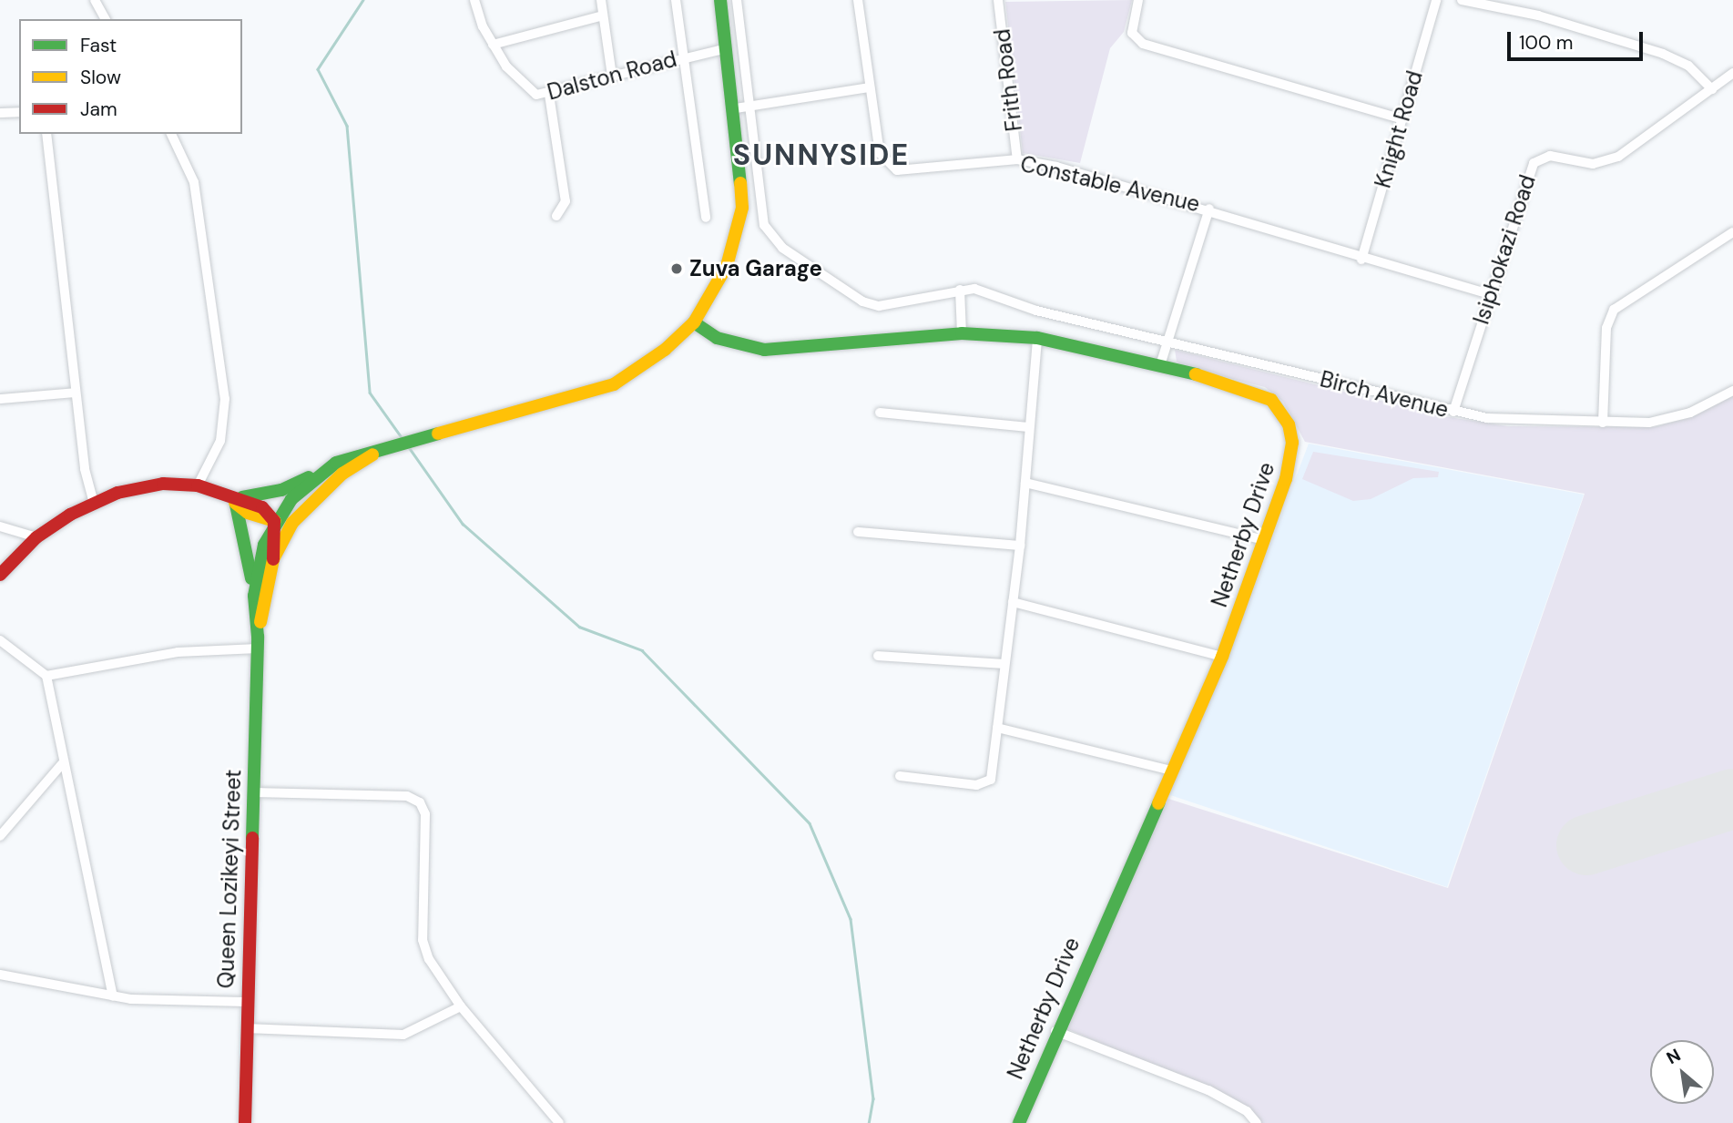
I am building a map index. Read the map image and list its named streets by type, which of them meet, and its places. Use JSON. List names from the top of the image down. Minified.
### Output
{"streets":{"main road":["Netherby Drive","Queen Lozikeyi Street"],"street":["Dalston Road","Frith Road","Knight Road","Constable Avenue","Isiphokazi Road","Birch Avenue"]},"crossings":[["Dalston Road","Queen Lozikeyi Street"],["Frith Road","Constable Avenue"],["Knight Road","Constable Avenue"],["Constable Avenue","Isiphokazi Road"],["Isiphokazi Road","Birch Avenue"],["Netherby Drive","Queen Lozikeyi Street"]],"districts":["SUNNYSIDE"],"places":["Zuva Garage"],"legend":["Fast","Slow","Jam"],"scale_bar":"100 m","north":"top left"}
